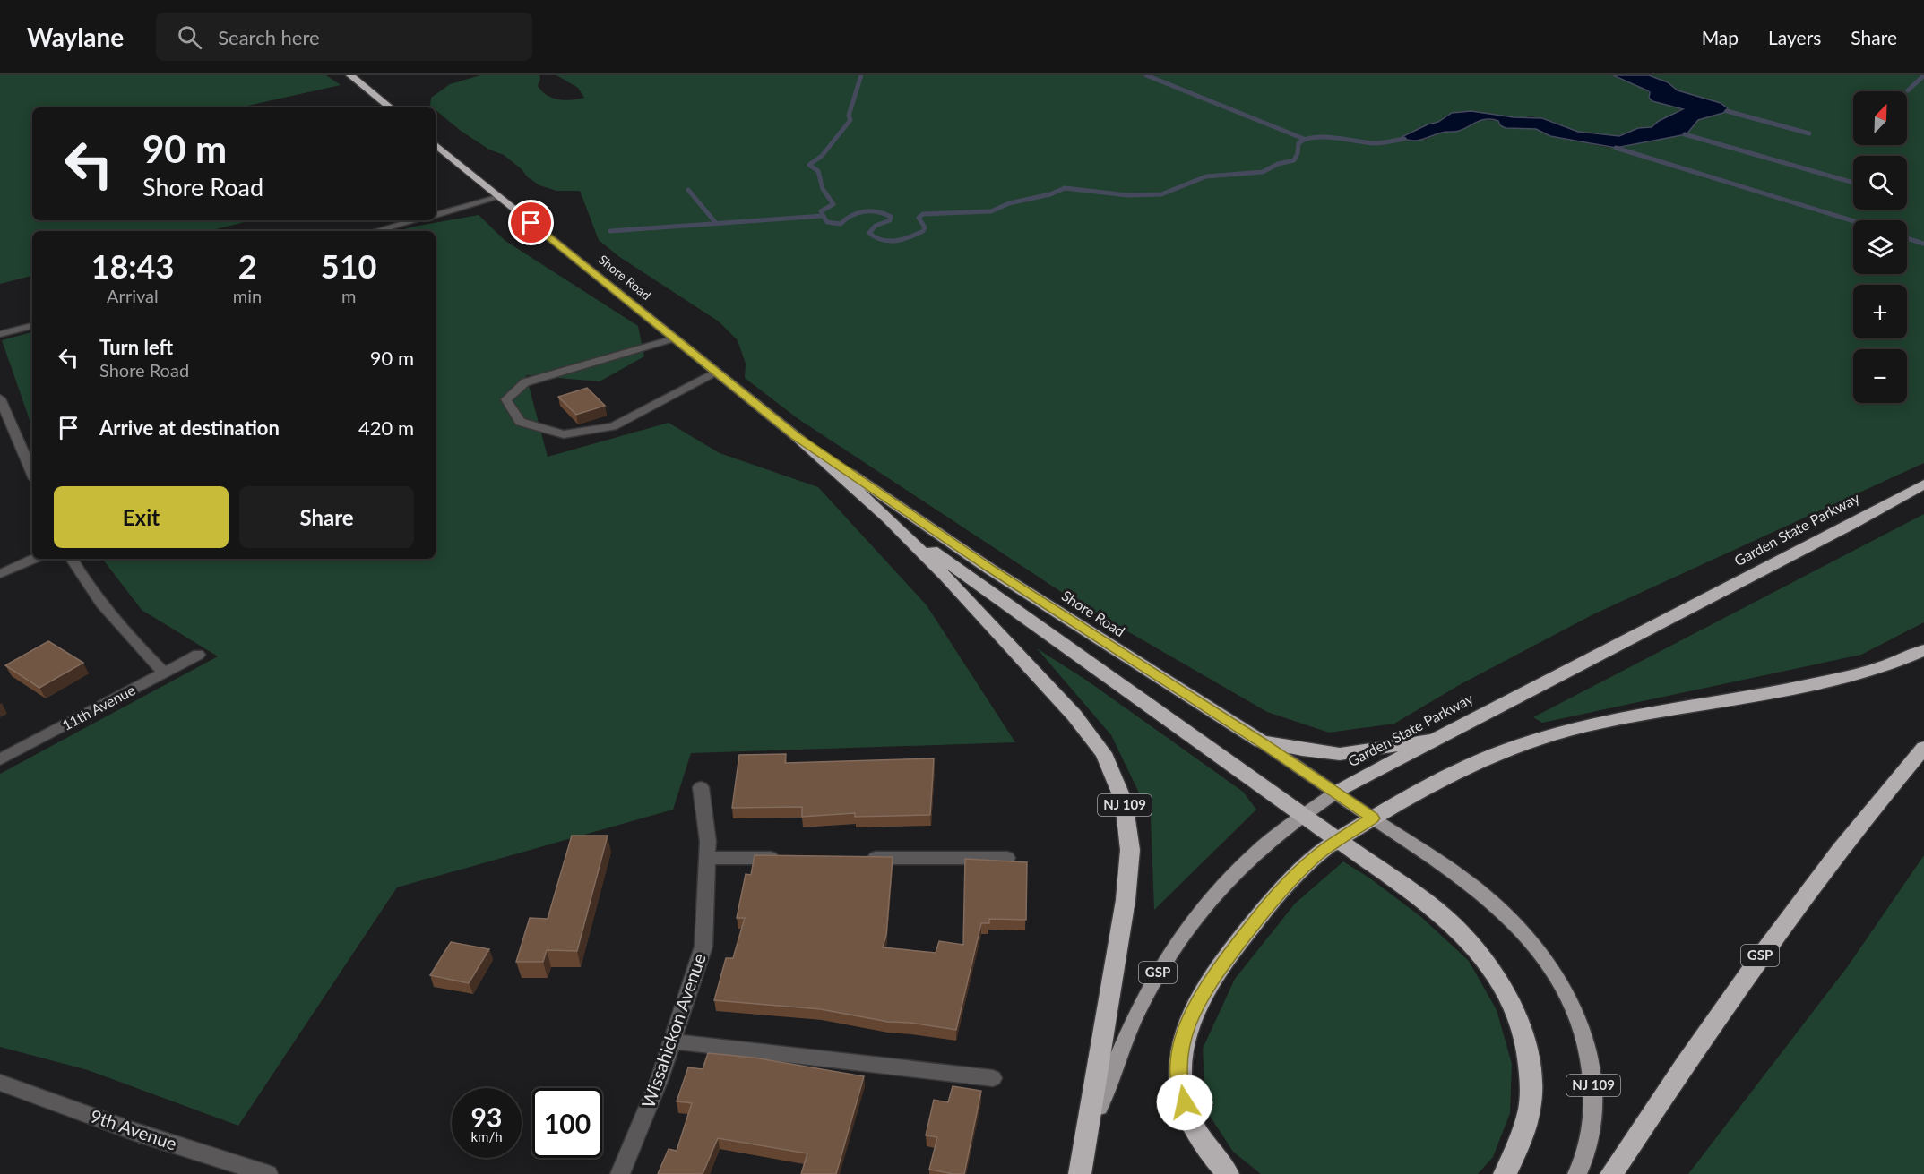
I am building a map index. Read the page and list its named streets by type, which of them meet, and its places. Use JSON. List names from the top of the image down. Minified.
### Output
{"streets":{"highway":["Shore Road","Garden State Parkway","NJ 109","GSP"],"street":["11th Avenue","Wissahickon Avenue","9th Avenue"]},"crossings":[["Shore Road","Garden State Parkway"],["Shore Road","NJ 109"],["Garden State Parkway","NJ 109"]],"north":"top right","page":{"header":"Waylane","search":"Search here","nav":["Map","Layers","Share"],"map_buttons":["+","−"],"turn":["90 m","Shore Road"],"eta":["18:43","Arrival","2","min","510","m"],"list":[{"name":"Turn left","note":"Shore Road","value":"90 m"},{"name":"Arrive at destination","value":"420 m"}],"buttons":["Exit","Share"],"speed":"93 km/h","limit":"100"}}
